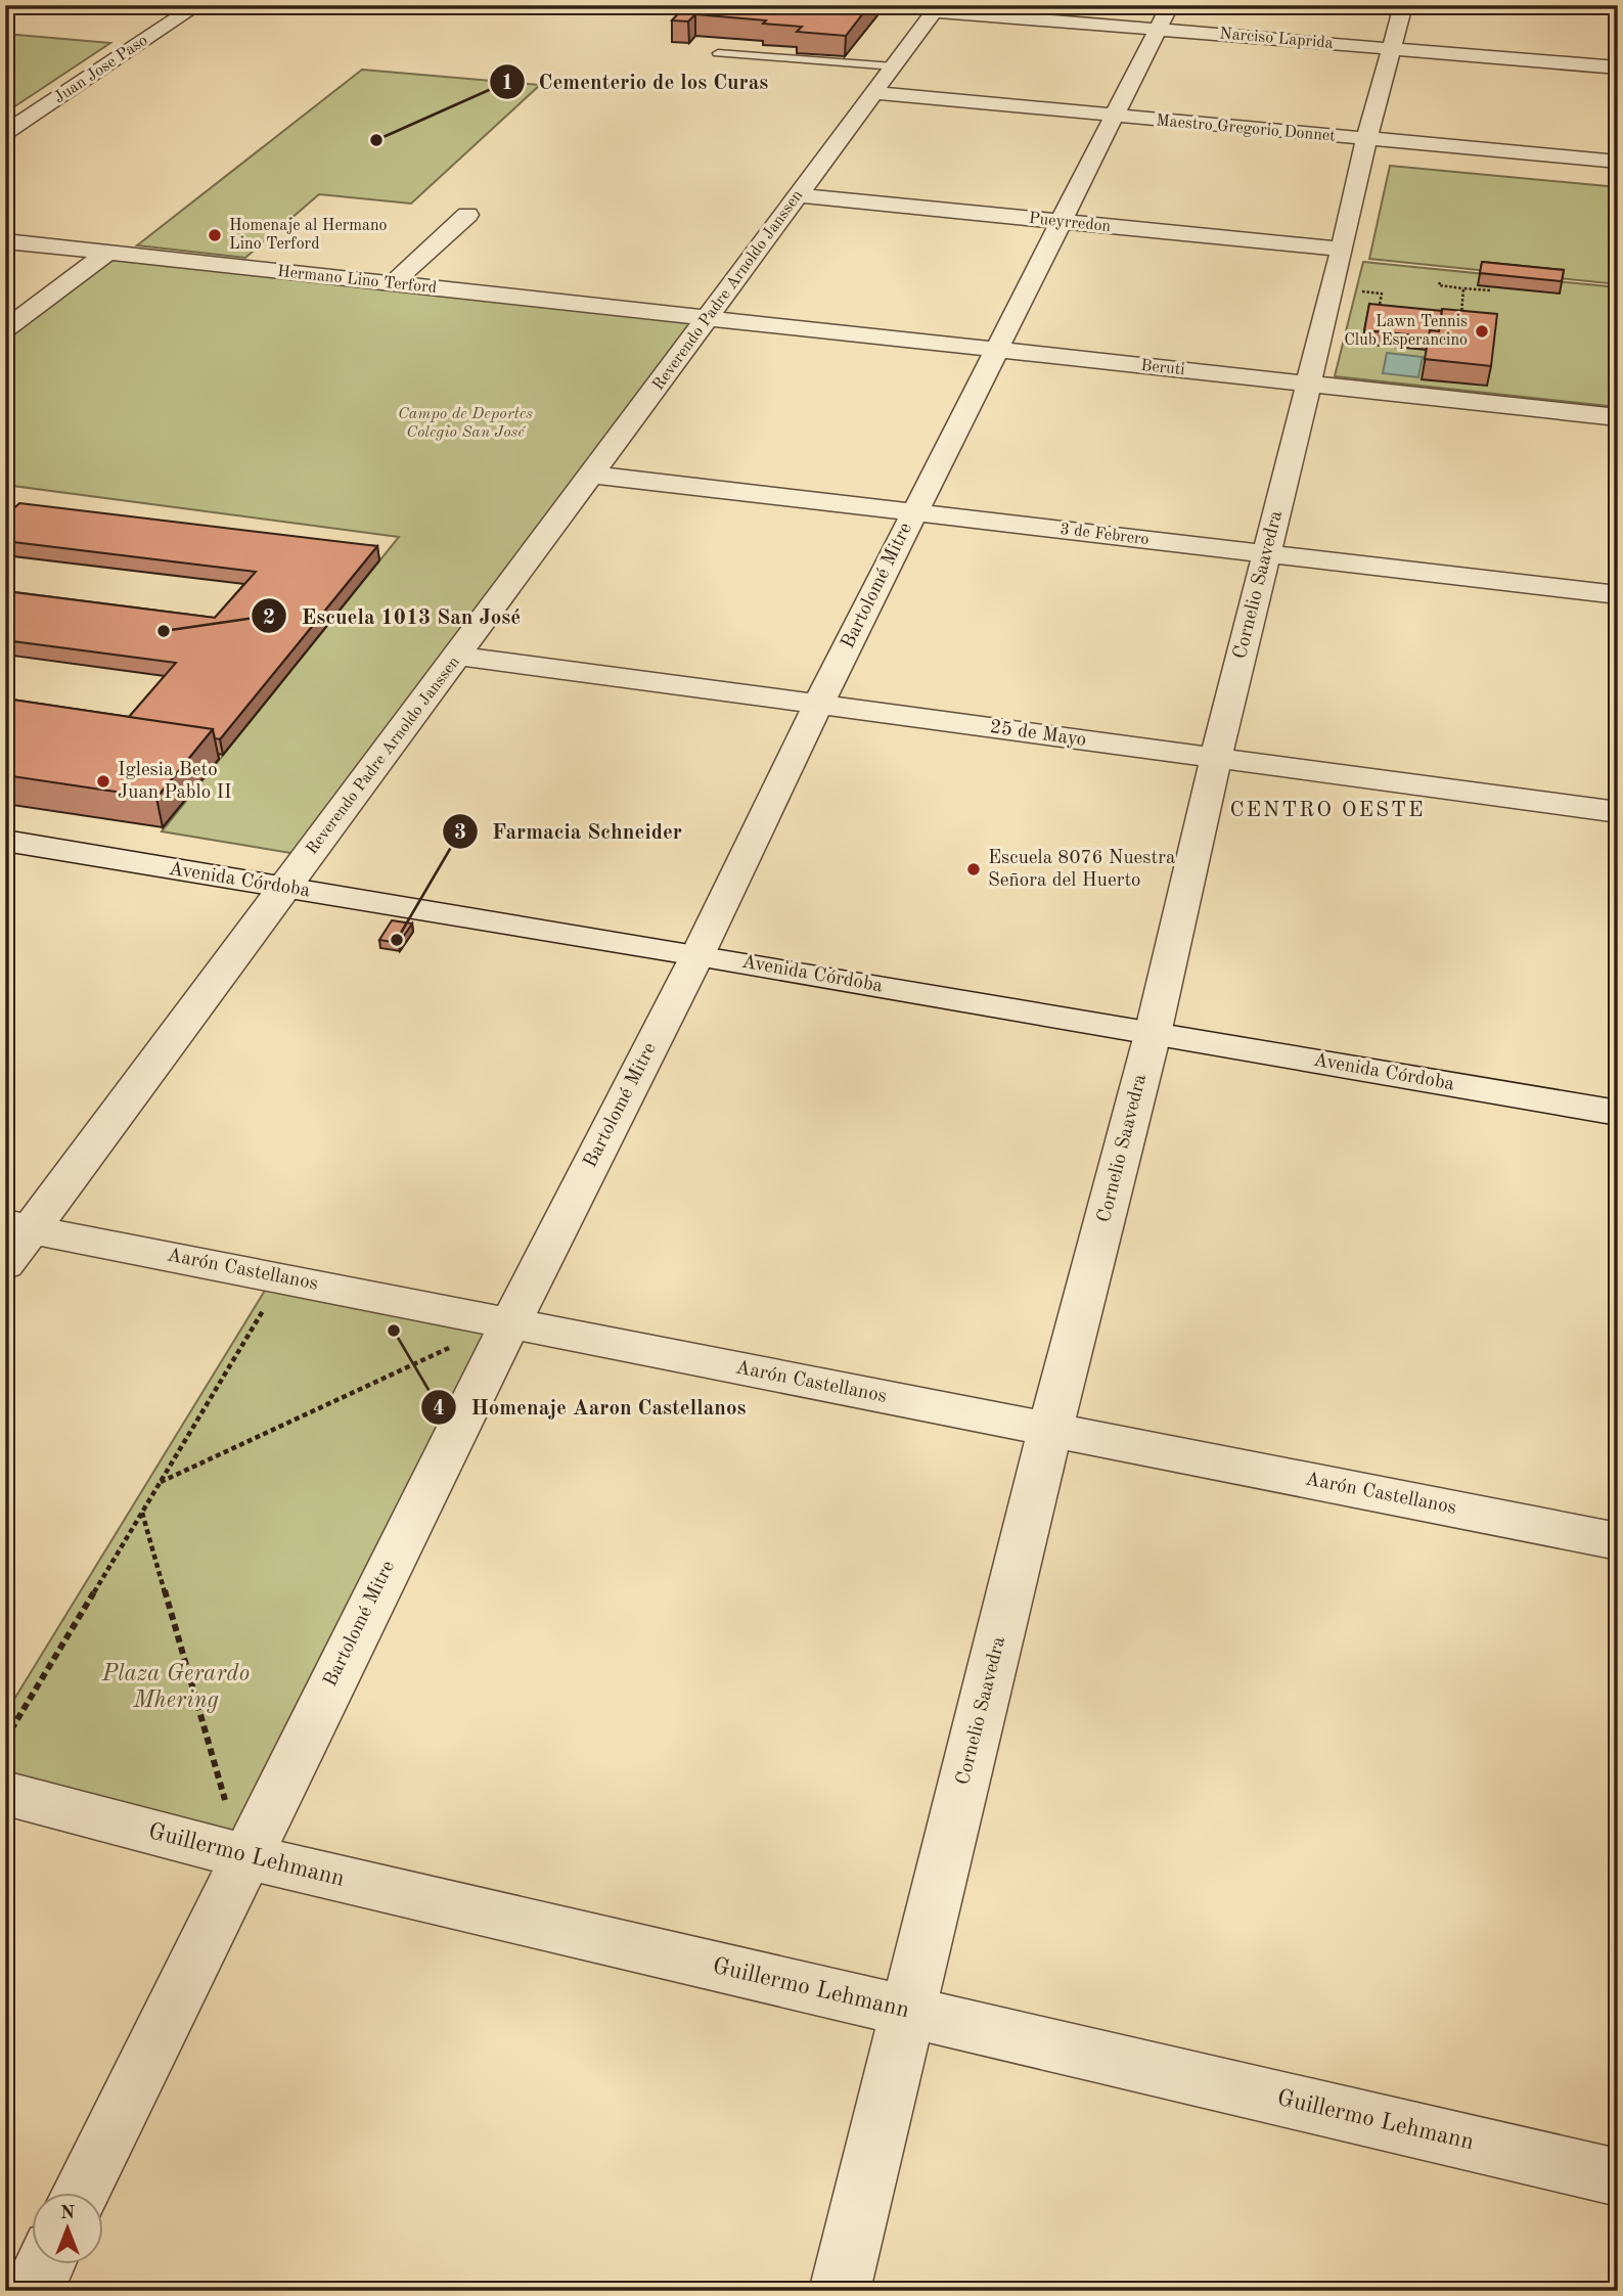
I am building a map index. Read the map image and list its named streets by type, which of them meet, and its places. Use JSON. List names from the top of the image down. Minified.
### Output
{"streets":{"street":["Narciso Laprida","Juan Jose Paso","Maestro Gregorio Donnet","Pueyrredon","Hermano Lino Terford","Reverendo Padre Arnoldo Janssen","Beruti","3 de Febrero","Cornelio Saavedra","Bartolomé Mitre","25 de Mayo","Avenida Córdoba","Aarón Castellanos","Guillermo Lehmann"]},"crossings":[["Narciso Laprida","Reverendo Padre Arnoldo Janssen"],["Narciso Laprida","Cornelio Saavedra"],["Narciso Laprida","Bartolomé Mitre"],["Maestro Gregorio Donnet","Reverendo Padre Arnoldo Janssen"],["Maestro Gregorio Donnet","Cornelio Saavedra"],["Maestro Gregorio Donnet","Bartolomé Mitre"],["Pueyrredon","Reverendo Padre Arnoldo Janssen"],["Pueyrredon","Cornelio Saavedra"],["Pueyrredon","Bartolomé Mitre"],["Hermano Lino Terford","Reverendo Padre Arnoldo Janssen"],["Hermano Lino Terford","Beruti"],["Reverendo Padre Arnoldo Janssen","Beruti"],["Reverendo Padre Arnoldo Janssen","3 de Febrero"],["Reverendo Padre Arnoldo Janssen","25 de Mayo"],["Reverendo Padre Arnoldo Janssen","Avenida Córdoba"],["Reverendo Padre Arnoldo Janssen","Aarón Castellanos"],["Beruti","Cornelio Saavedra"],["Beruti","Bartolomé Mitre"],["3 de Febrero","Cornelio Saavedra"],["3 de Febrero","Bartolomé Mitre"],["Cornelio Saavedra","25 de Mayo"],["Cornelio Saavedra","Avenida Córdoba"],["Cornelio Saavedra","Aarón Castellanos"],["Cornelio Saavedra","Guillermo Lehmann"],["Bartolomé Mitre","25 de Mayo"],["Bartolomé Mitre","Avenida Córdoba"],["Bartolomé Mitre","Aarón Castellanos"],["Bartolomé Mitre","Guillermo Lehmann"]],"districts":["CENTRO OESTE"],"parks":["Campo de Deportes Colegio San José","Plaza Gerardo Mhering"],"places":["Cementerio de los Curas","Homenaje al Hermano Lino Terford","Lawn Tennis Club Esperancino","Escuela 1013 San José","Iglesia Beto Juan Pablo II","Escuela 8076 Nuestra Señora del Huerto","Farmacia Schneider","Homenaje Aaron Castellanos"],"north":"top"}
